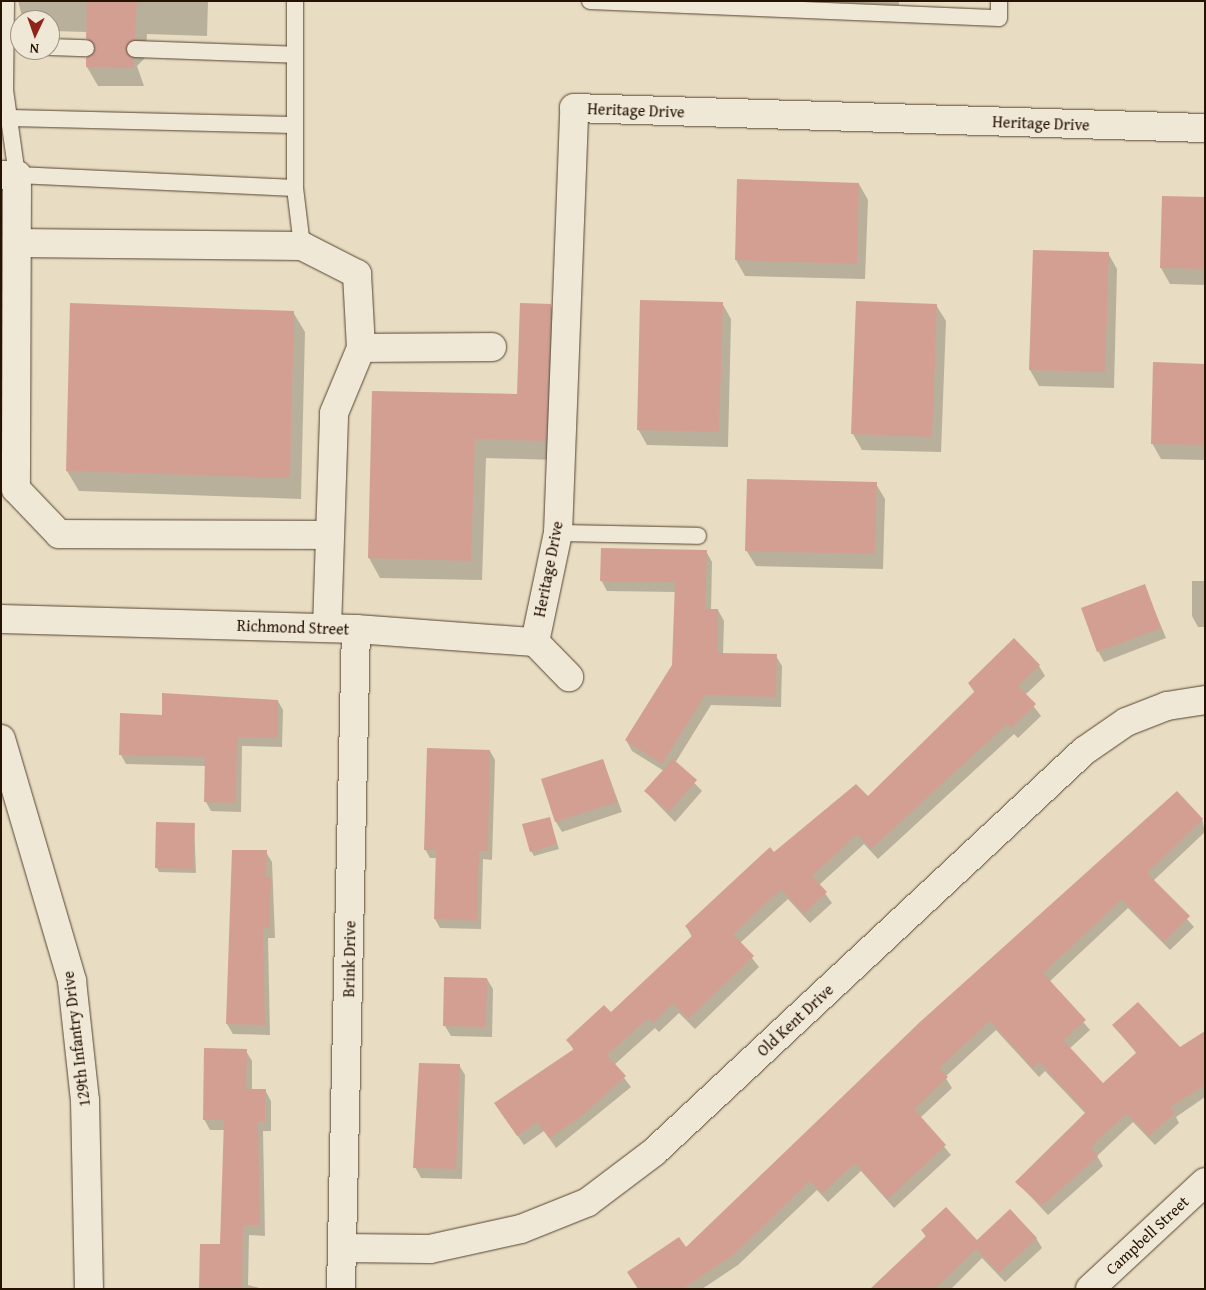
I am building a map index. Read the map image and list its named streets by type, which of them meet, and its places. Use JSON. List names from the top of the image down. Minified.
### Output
{"streets":{"street":["Heritage Drive","Richmond Street","Brink Drive","Old Kent Drive","129th Infantry Drive","Campbell Street"]},"crossings":[["Heritage Drive","Richmond Street"],["Richmond Street","Brink Drive"],["Brink Drive","Old Kent Drive"]],"north":"bottom"}
